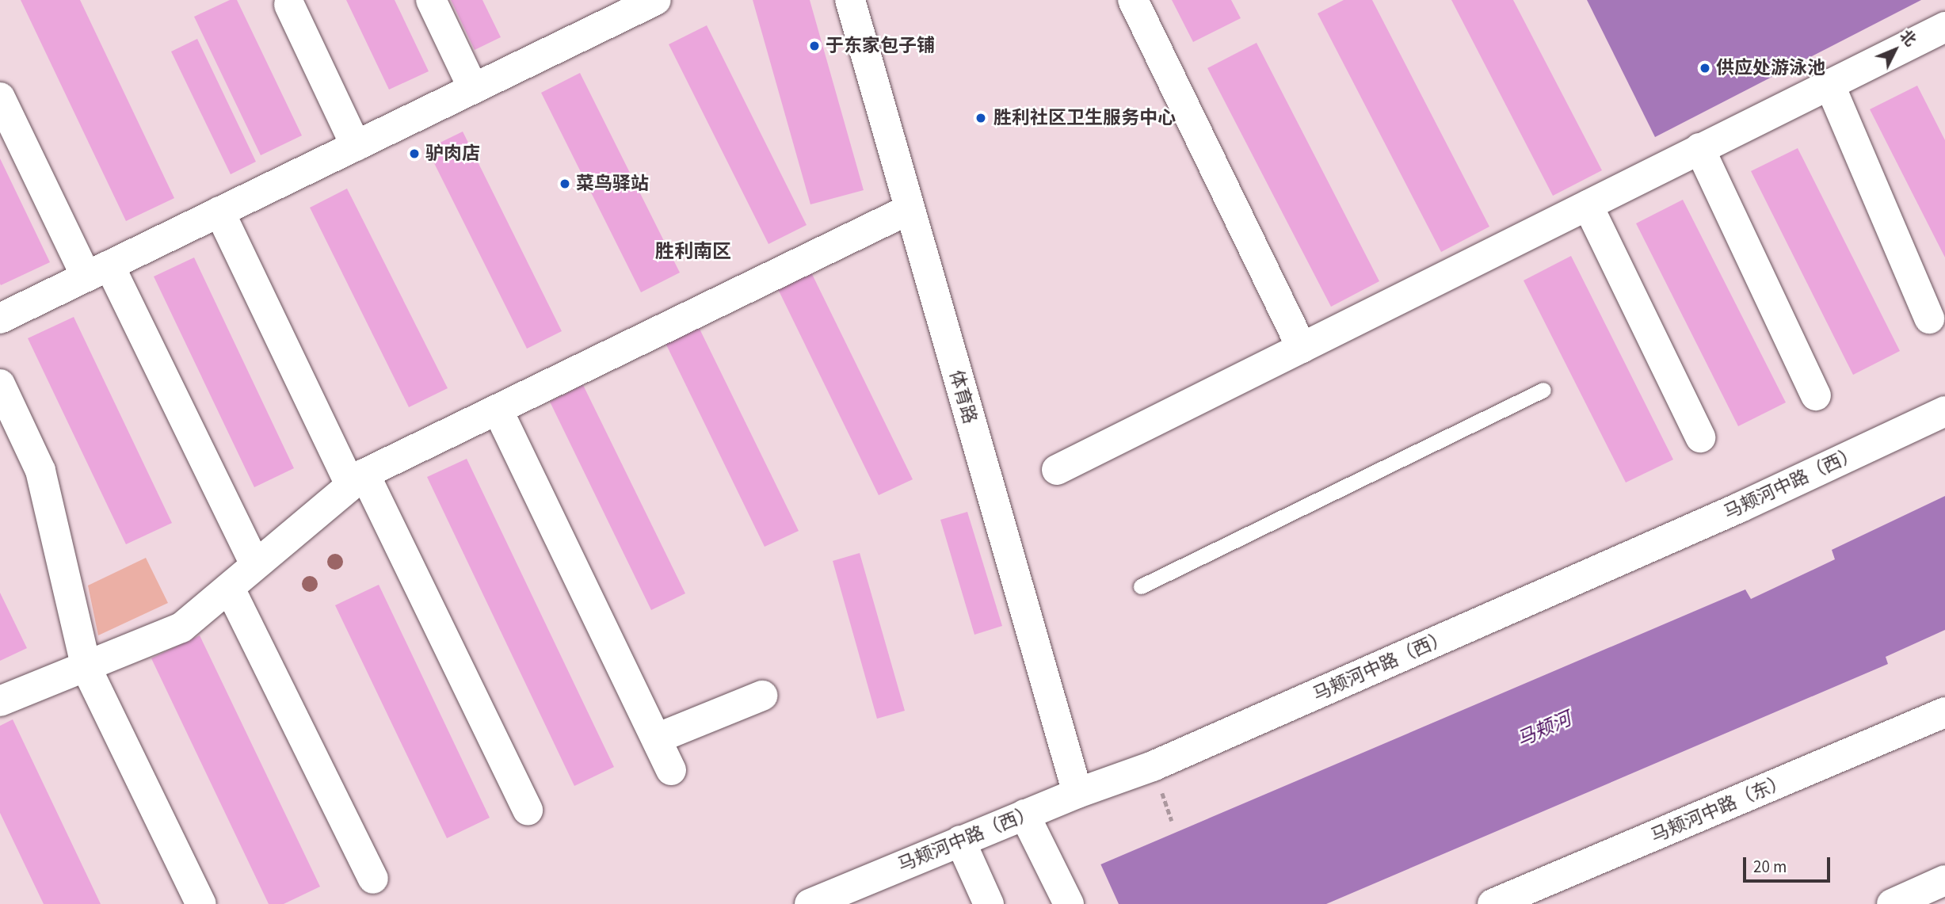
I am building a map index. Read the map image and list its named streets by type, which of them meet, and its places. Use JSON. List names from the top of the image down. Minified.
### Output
{"streets":{"street":["体育路","马颊河中路（西）","马颊河中路（东）"]},"crossings":[["体育路","马颊河中路（西）"]],"districts":["胜利南区"],"water":["马颊河"],"places":["于东家包子铺","供应处游泳池","胜利社区卫生服务中心","驴肉店","菜鸟驿站"],"scale_bar":"20 m","north":"top right"}
